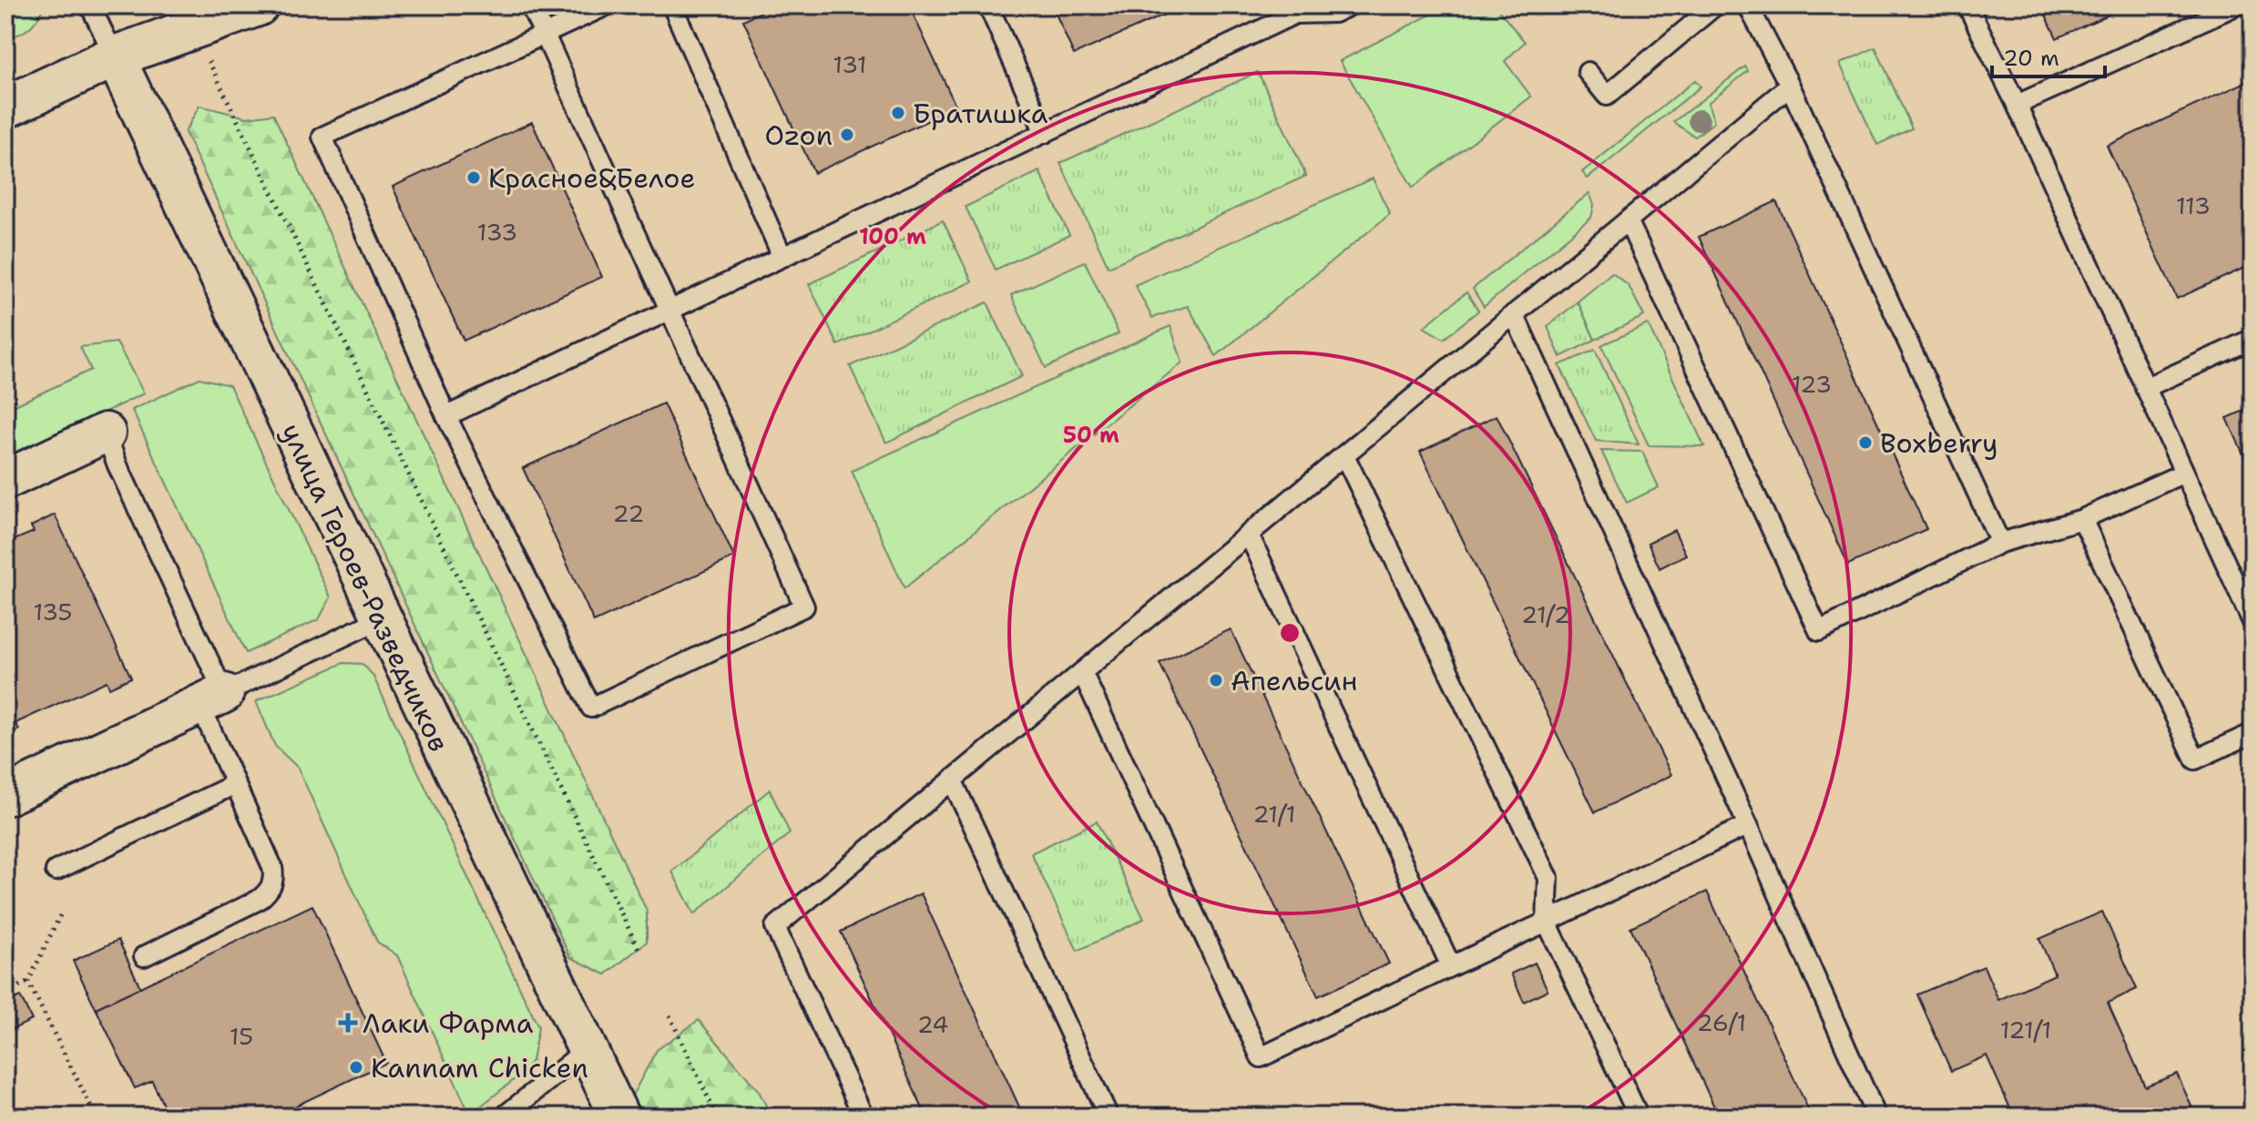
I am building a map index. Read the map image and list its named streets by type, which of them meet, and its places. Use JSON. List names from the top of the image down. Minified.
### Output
{"streets":{"street":["улица Героев-Разведчиков"]},"places":{"other":["Братишка","Ozon","Красное&Белое","Boxberry","Апельсин","Kannam Chicken"],"health":["Лаки Фарма"]},"house_numbers":["131","113","133","123","22","135","21/2","21/1","26/1","24","121/1","15"],"scale_bar":"20 m","rings":["100 m","50 m"]}
